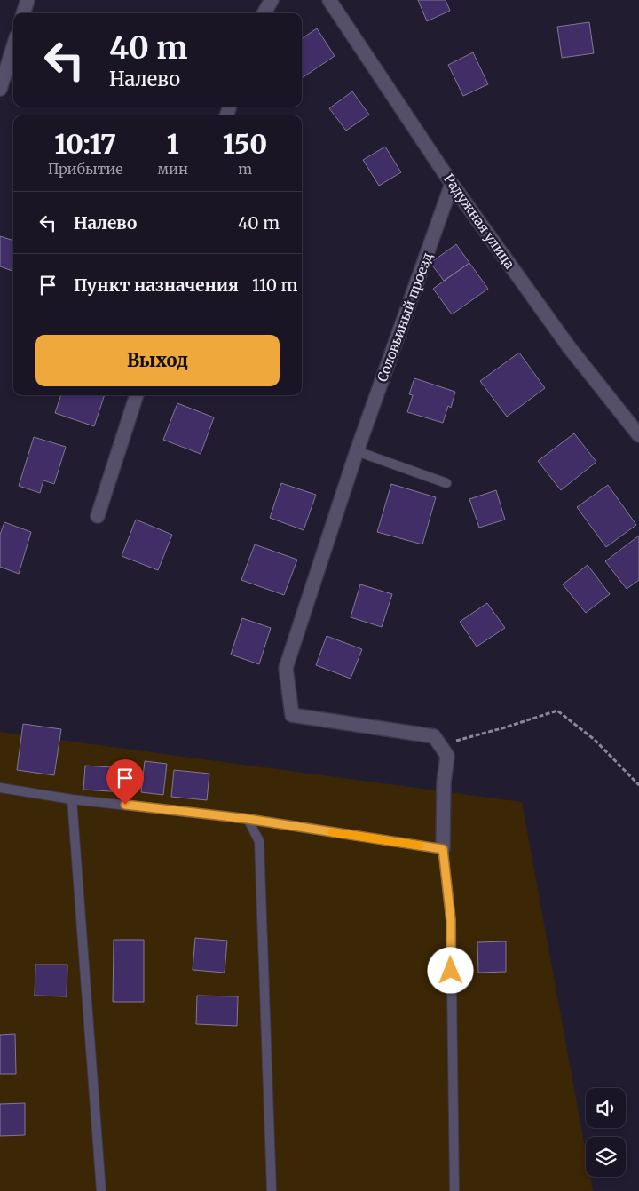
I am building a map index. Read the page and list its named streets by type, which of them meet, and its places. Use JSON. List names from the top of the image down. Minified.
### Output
{"streets":{"street":["Радужная улица","Соловьиный проезд"]},"crossings":[["Радужная улица","Соловьиный проезд"]],"page":{"turn":["40 m","Налево"],"eta":["10:17","Прибытие","1","мин","150","m"],"list":[{"name":"Налево","value":"40 m"},{"name":"Пункт назначения","value":"110 m"}],"buttons":"Выход"}}
